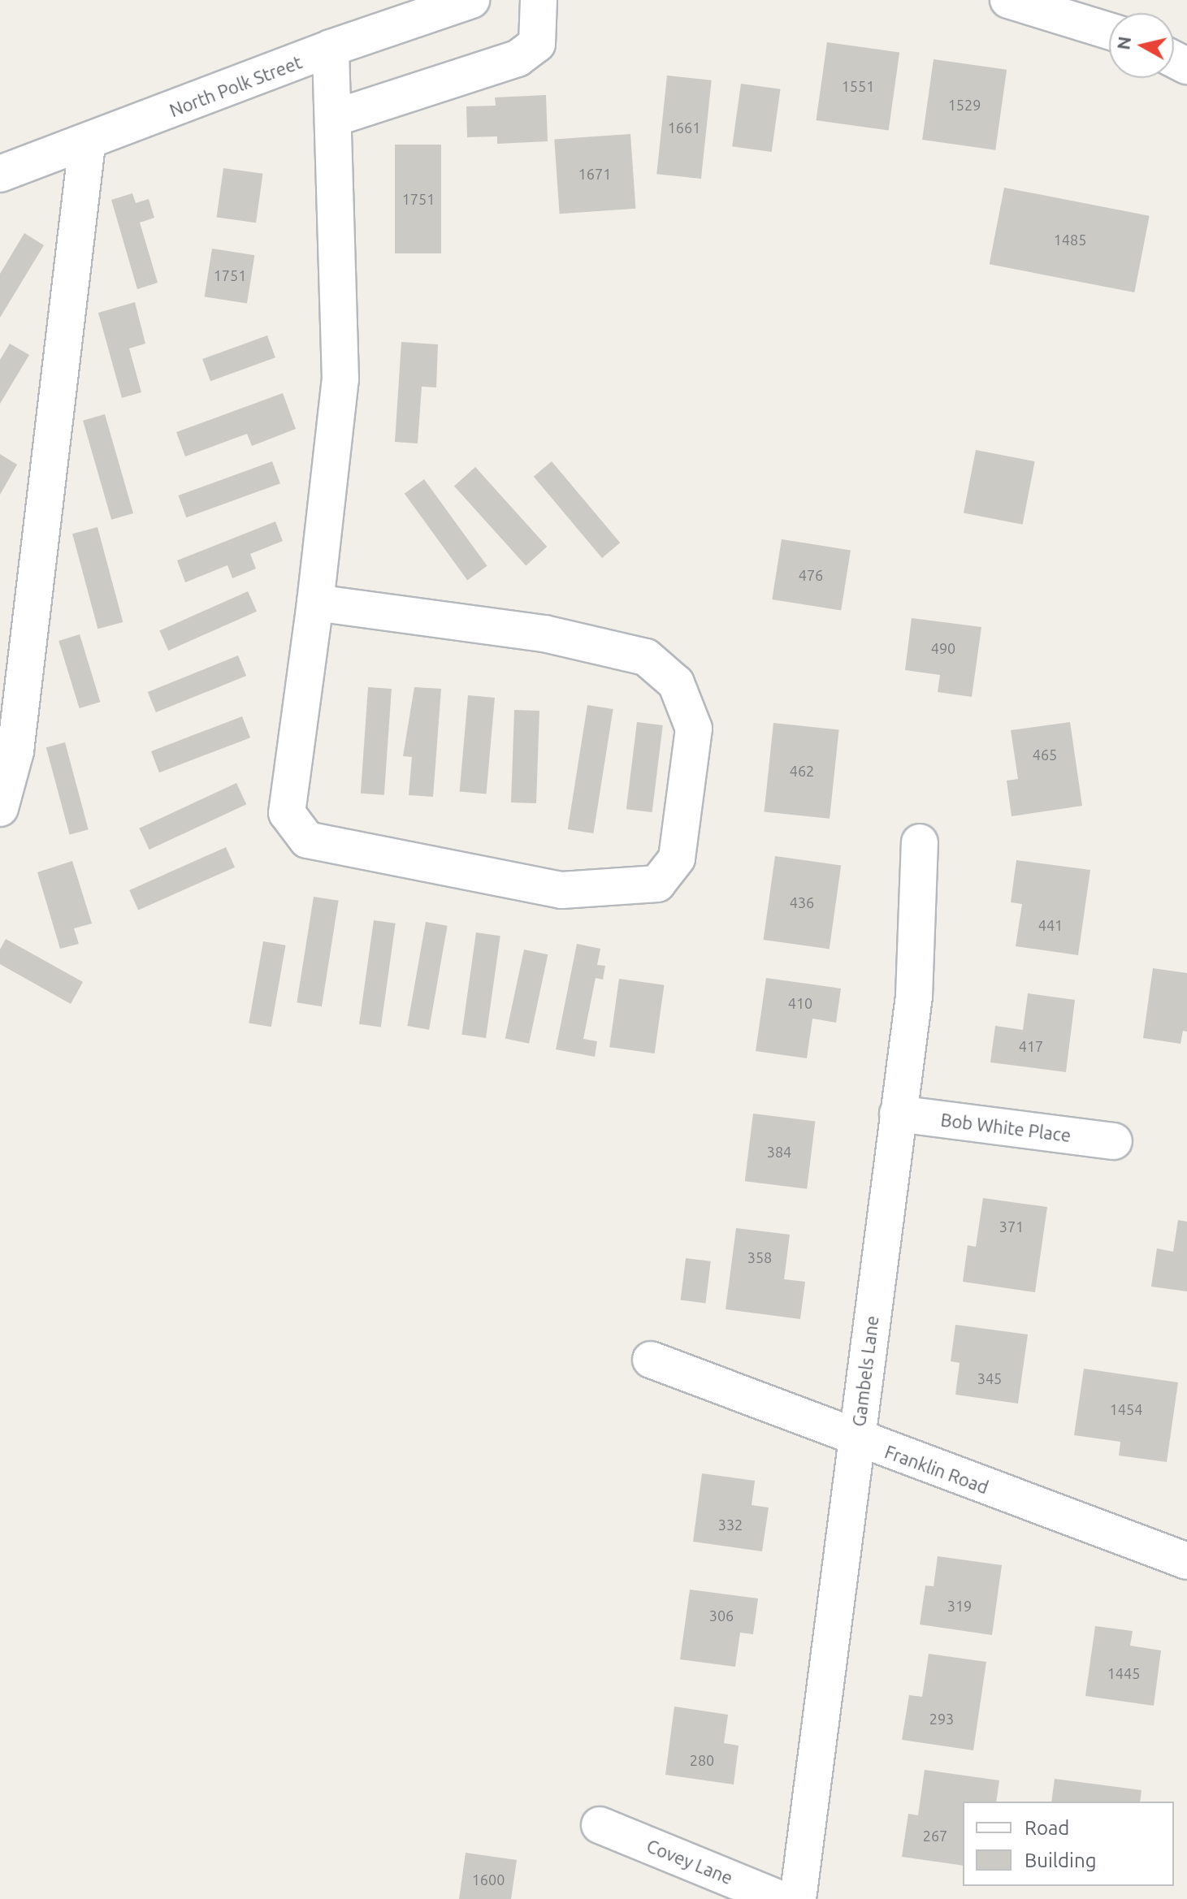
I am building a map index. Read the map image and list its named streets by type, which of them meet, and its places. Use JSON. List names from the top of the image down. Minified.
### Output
{"streets":{"street":["North Polk Street","Bob White Place","Gambels Lane","Franklin Road","Covey Lane"]},"crossings":[["Bob White Place","Gambels Lane"],["Gambels Lane","Franklin Road"]],"house_numbers":["1551","1529","1661","1671","1751","1485","1751","476","490","465","462","436","441","410","417","384","371","358","345","1454","332","319","306","1445","293","280","267","1600"],"legend":["Road","Building"],"north":"left"}
